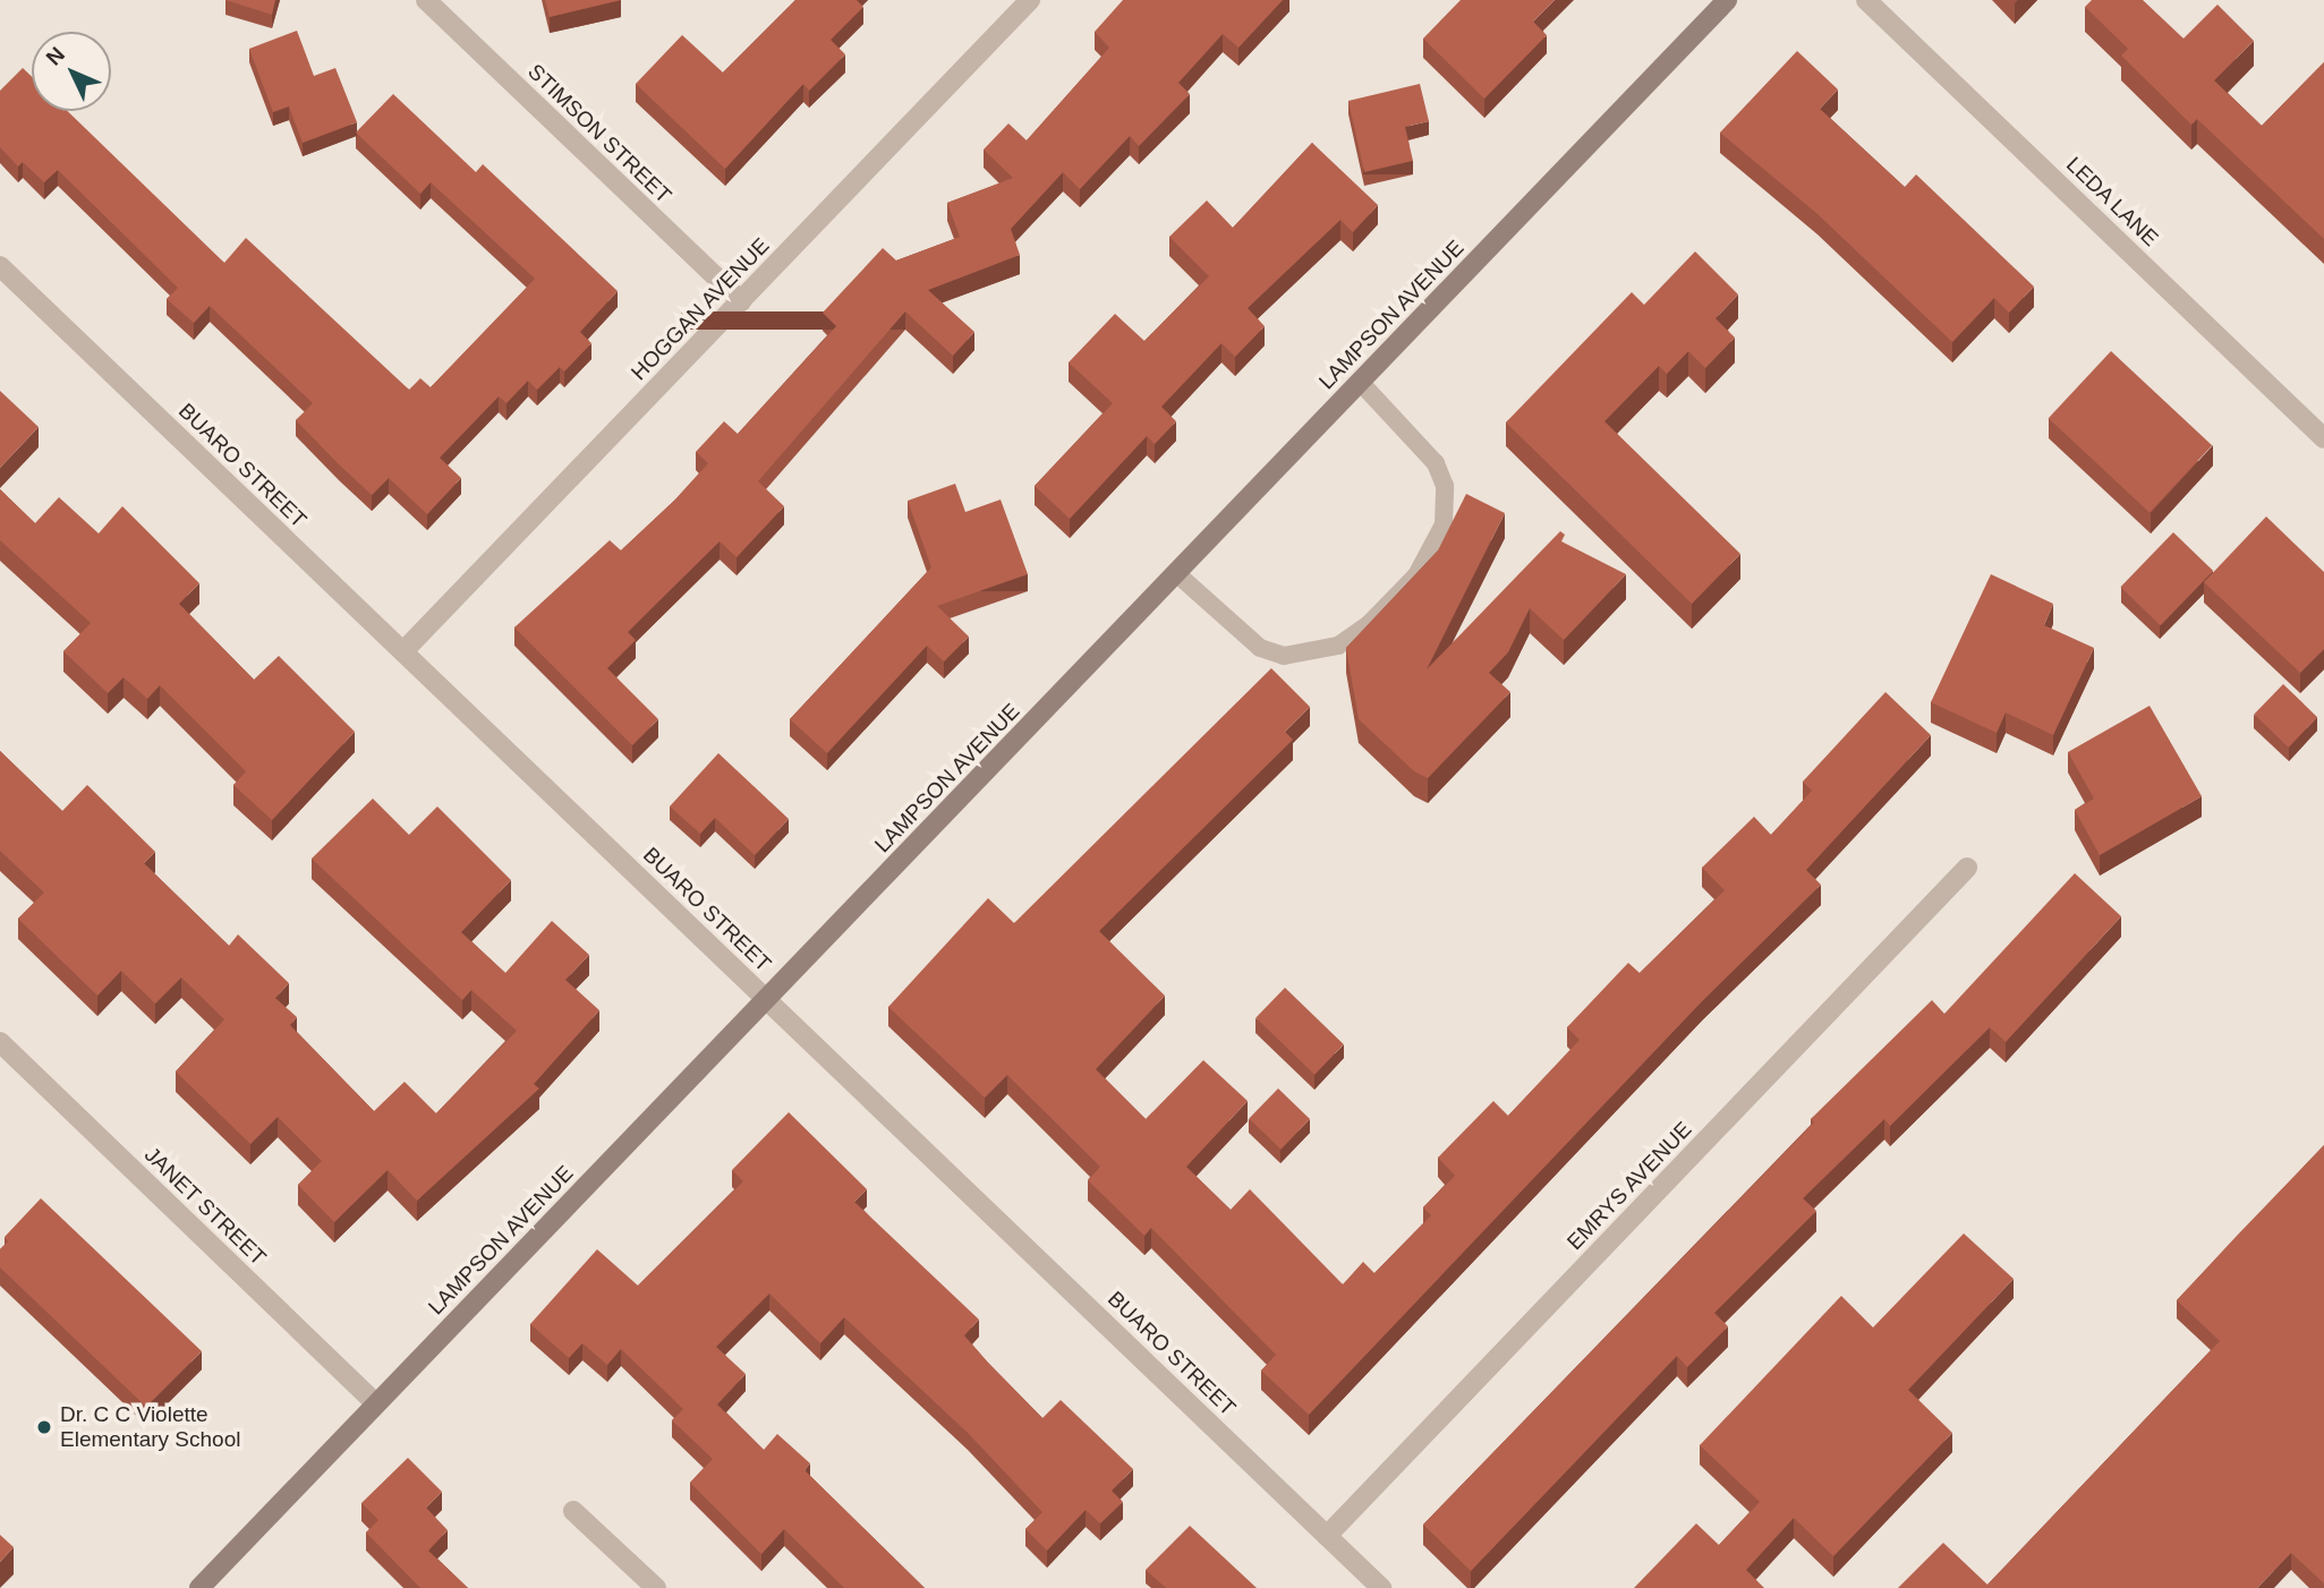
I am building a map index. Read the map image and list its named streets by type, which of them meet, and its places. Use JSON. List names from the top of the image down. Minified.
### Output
{"streets":{"street":["STIMSON STREET","LEDA LANE","HOGGAN AVENUE","LAMPSON AVENUE","BUARO STREET","EMRYS AVENUE","JANET STREET"]},"crossings":[["STIMSON STREET","HOGGAN AVENUE"],["HOGGAN AVENUE","BUARO STREET"],["LAMPSON AVENUE","BUARO STREET"],["LAMPSON AVENUE","JANET STREET"],["BUARO STREET","EMRYS AVENUE"]],"places":["Dr. C C Violette Elementary School"],"north":"top left"}
